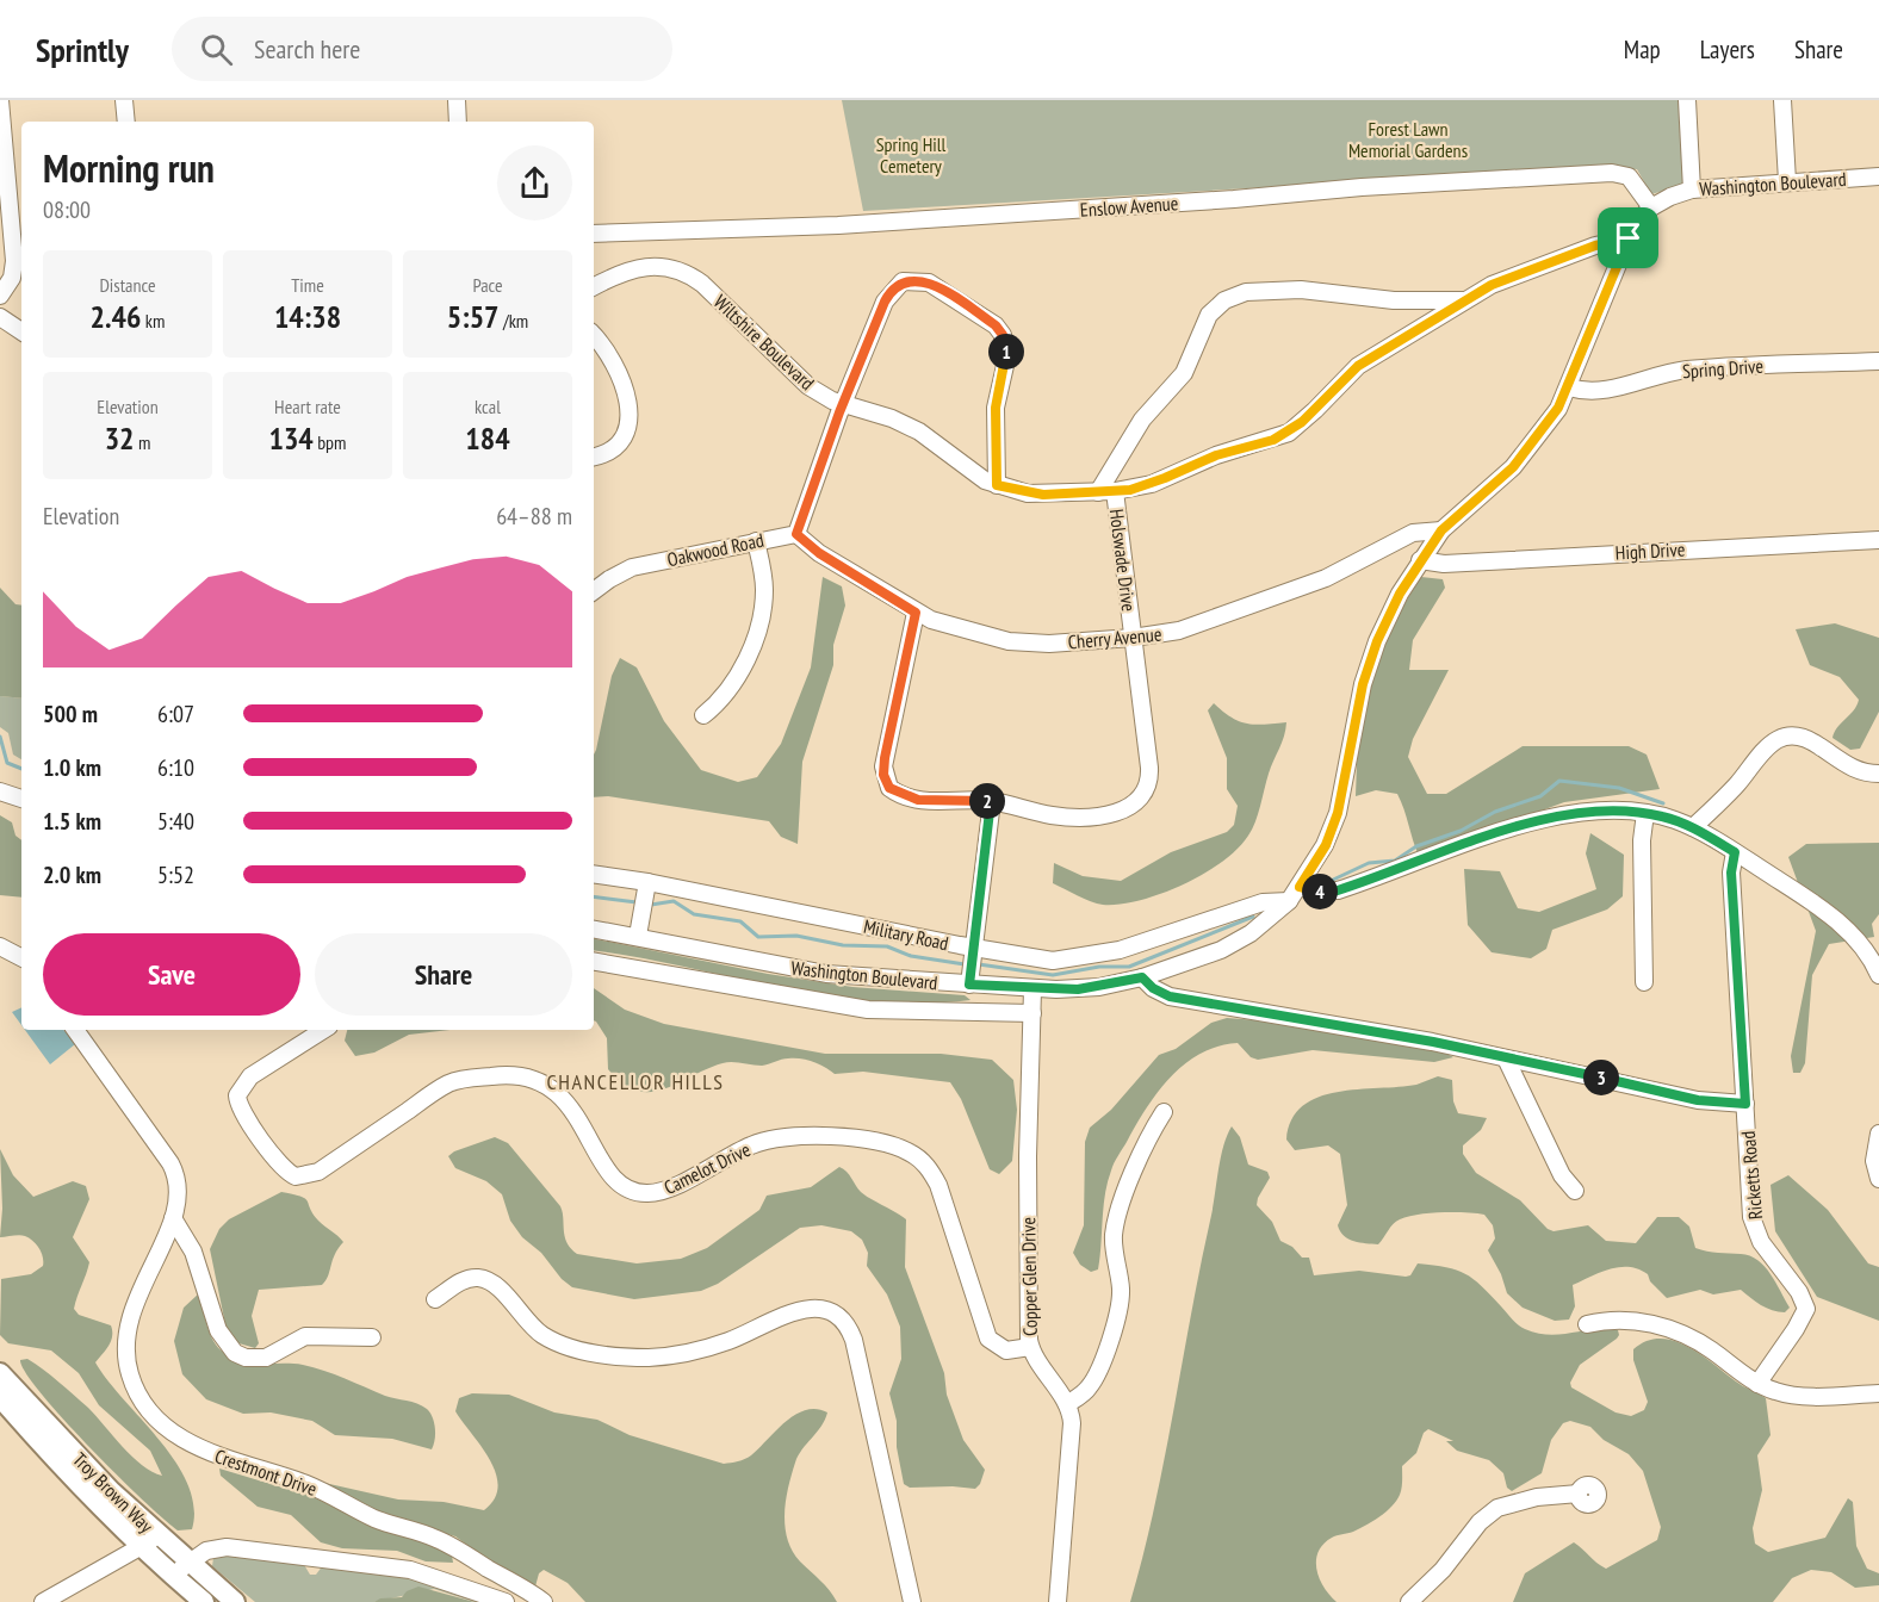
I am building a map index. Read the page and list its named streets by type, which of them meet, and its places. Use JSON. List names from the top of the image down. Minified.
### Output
{"streets":{"main road":["Troy Brown Way"],"street":["Washington Boulevard","Enslow Avenue","Wiltshire Boulevard","Spring Drive","Oakwood Road","High Drive","Holswade Drive","Cherry Avenue","Military Road","Camelot Drive","Ricketts Road","Copper Glen Drive","Crestmont Drive"]},"crossings":[["Washington Boulevard","Enslow Avenue"],["Washington Boulevard","Wiltshire Boulevard"],["Washington Boulevard","Spring Drive"],["Washington Boulevard","High Drive"],["Washington Boulevard","Cherry Avenue"],["Washington Boulevard","Military Road"],["Washington Boulevard","Copper Glen Drive"],["Wiltshire Boulevard","Holswade Drive"],["Oakwood Road","Cherry Avenue"],["Holswade Drive","Cherry Avenue"],["Camelot Drive","Copper Glen Drive"]],"districts":["CHANCELLOR HILLS"],"parks":["Forest Lawn Memorial Gardens","Spring Hill Cemetery"],"page":{"header":"Sprintly","search":"Search here","nav":["Map","Layers","Share"],"heading":["Morning run","08:00"],"stats":[["Distance","2.46 km"],["Time","14:38"],["Pace","5:57 /km"],["Elevation","32 m"],["Heart rate","134 bpm"],["kcal","184"]],"pins":["1","2","4","3"],"chart":["Elevation","64–88 m"],"list":[{"name":"500 m","note":"6:07"},{"name":"1.0 km","note":"6:10"},{"name":"1.5 km","note":"5:40"},{"name":"2.0 km","note":"5:52"}],"buttons":["Save","Share"]}}
